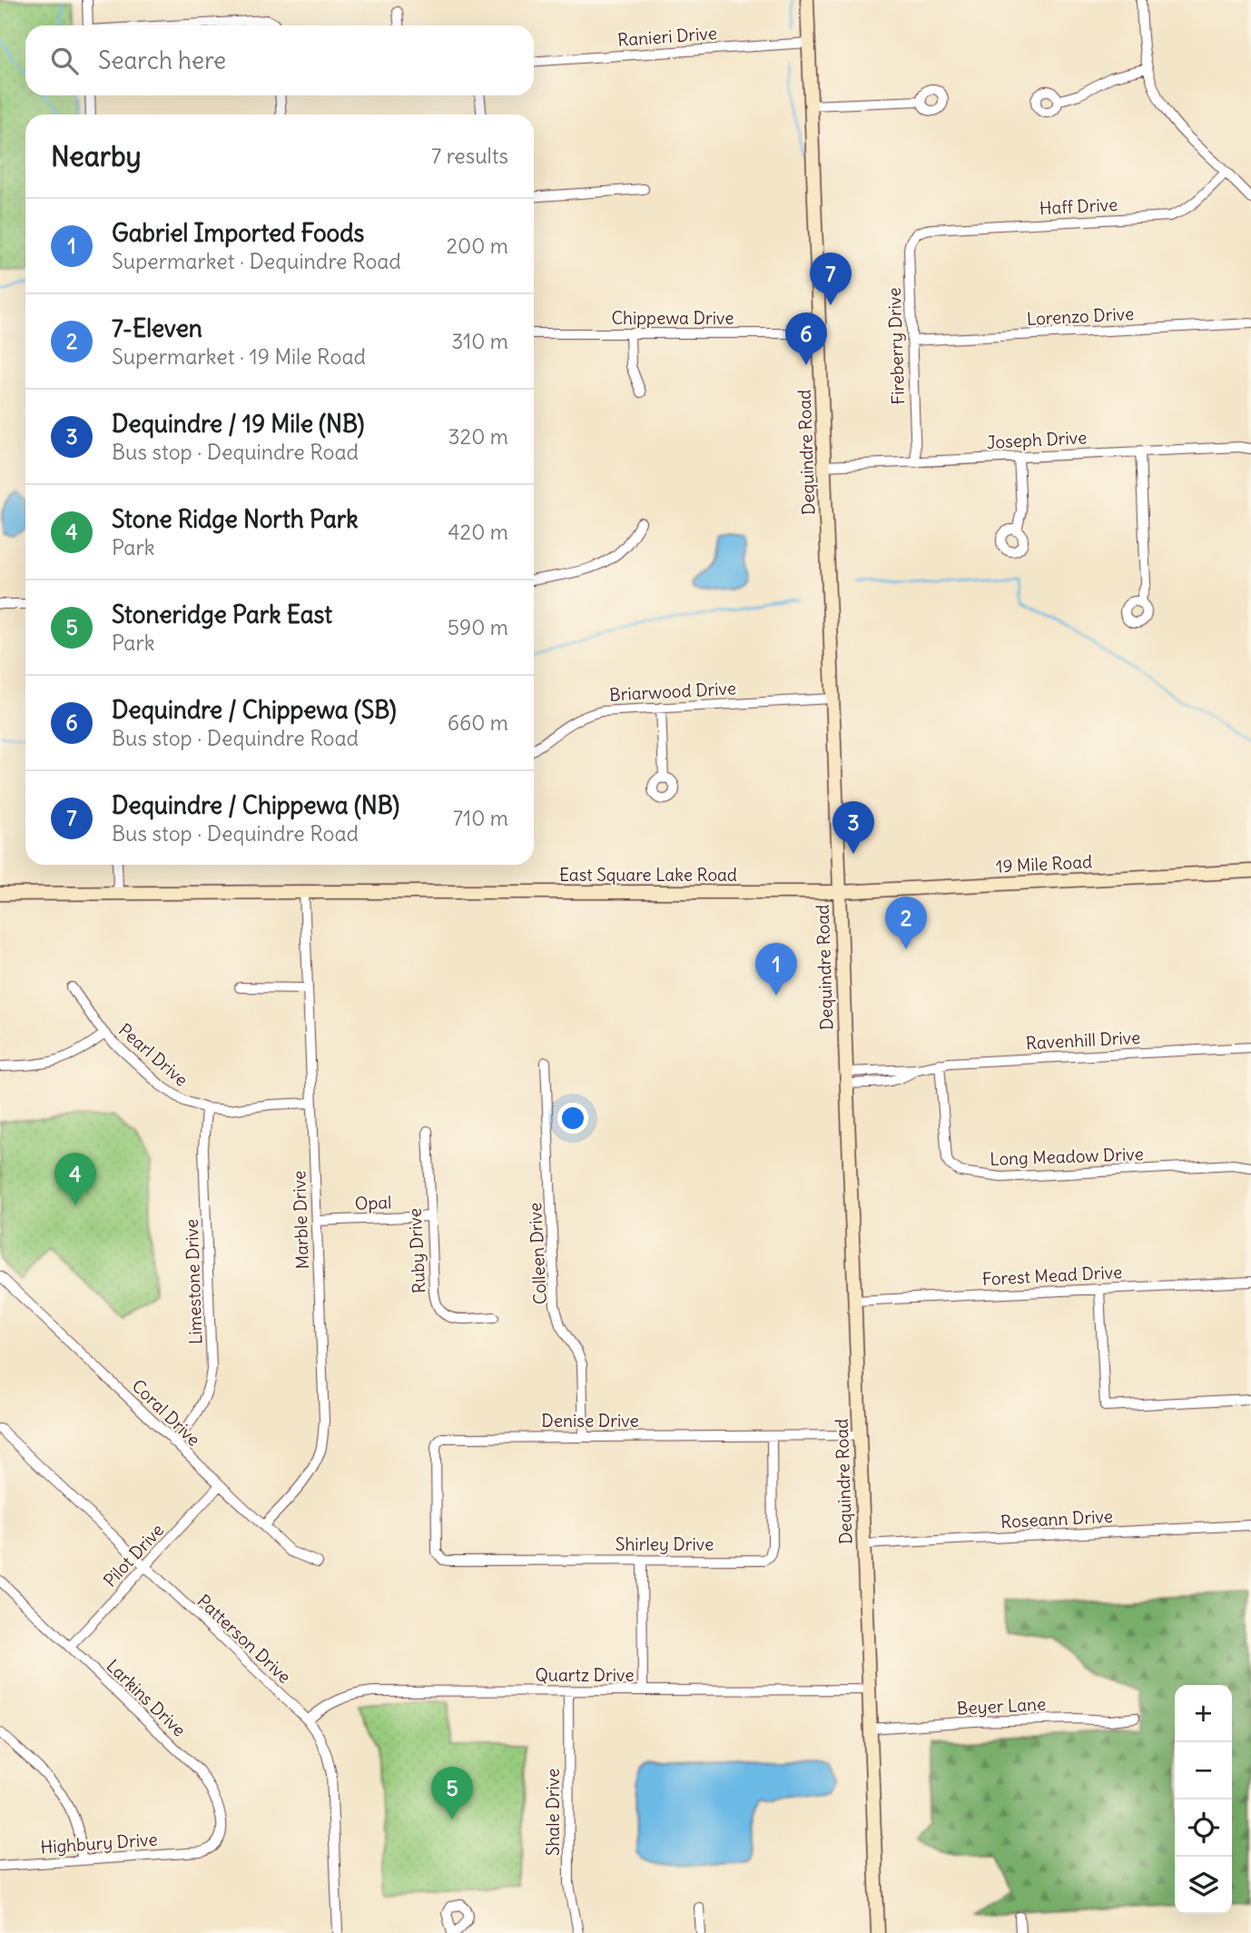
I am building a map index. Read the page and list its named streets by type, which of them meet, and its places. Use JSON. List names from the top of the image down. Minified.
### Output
{"streets":{"main road":["Dequindre Road","19 Mile Road","East Square Lake Road"],"street":["Ranieri Drive","Haff Drive","Lorenzo Drive","Chippewa Drive","Fireberry Drive","Joseph Drive","Briarwood Drive","Ravenhill Drive","Pearl Drive","Long Meadow Drive","Opal","Marble Drive","Ruby Drive","Colleen Drive","Forest Mead Drive","Limestone Drive","Coral Drive","Denise Drive","Roseann Drive","Shirley Drive","Pilot Drive","Patterson Drive","Quartz Drive","Larkins Drive","Beyer Lane","Shale Drive","Highbury Drive"]},"crossings":[["Ranieri Drive","Dequindre Road"],["Haff Drive","Fireberry Drive"],["Lorenzo Drive","Fireberry Drive"],["Chippewa Drive","Dequindre Road"],["Fireberry Drive","Joseph Drive"],["Joseph Drive","Dequindre Road"],["Dequindre Road","Briarwood Drive"],["Dequindre Road","19 Mile Road"],["Dequindre Road","East Square Lake Road"],["Dequindre Road","Ravenhill Drive"],["Dequindre Road","Forest Mead Drive"],["Dequindre Road","Denise Drive"],["Dequindre Road","Roseann Drive"],["Dequindre Road","Quartz Drive"],["Dequindre Road","Beyer Lane"],["19 Mile Road","East Square Lake Road"],["East Square Lake Road","Marble Drive"],["Ravenhill Drive","Long Meadow Drive"],["Pearl Drive","Marble Drive"],["Pearl Drive","Limestone Drive"],["Opal","Marble Drive"],["Opal","Ruby Drive"],["Marble Drive","Coral Drive"],["Colleen Drive","Denise Drive"],["Limestone Drive","Coral Drive"],["Coral Drive","Pilot Drive"],["Denise Drive","Shirley Drive"],["Pilot Drive","Patterson Drive"],["Pilot Drive","Larkins Drive"],["Patterson Drive","Quartz Drive"],["Quartz Drive","Shale Drive"],["Larkins Drive","Highbury Drive"]],"page":{"search":"Search here","heading":["Nearby","7 results"],"list":[{"mark":"1","name":"Gabriel Imported Foods","note":"Supermarket · Dequindre Road","value":"200 m"},{"mark":"2","name":"7-Eleven","note":"Supermarket · 19 Mile Road","value":"310 m"},{"mark":"3","name":"Dequindre / 19 Mile (NB)","note":"Bus stop · Dequindre Road","value":"320 m"},{"mark":"4","name":"Stone Ridge North Park","note":"Park","value":"420 m"},{"mark":"5","name":"Stoneridge Park East","note":"Park","value":"590 m"},{"mark":"6","name":"Dequindre / Chippewa (SB)","note":"Bus stop · Dequindre Road","value":"660 m"},{"mark":"7","name":"Dequindre / Chippewa (NB)","note":"Bus stop · Dequindre Road","value":"710 m"}],"pins":["7","6","3","2","1","4","5"],"map_buttons":["+","−"]}}
